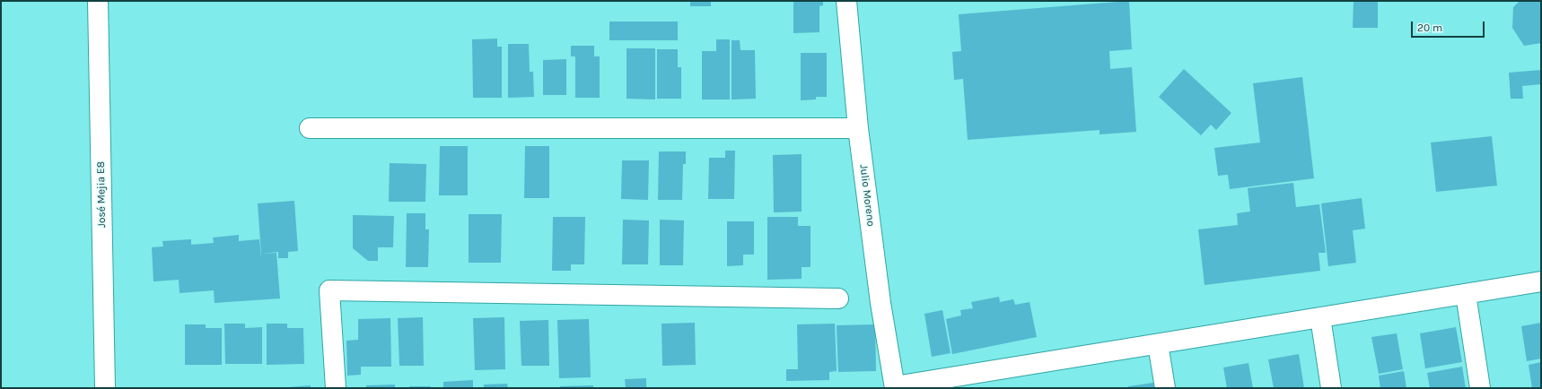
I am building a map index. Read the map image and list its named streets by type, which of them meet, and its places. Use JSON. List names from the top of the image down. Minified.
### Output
{"streets":{"street":["José Mejia E8","Julio Moreno"]},"scale_bar":"20 m"}
